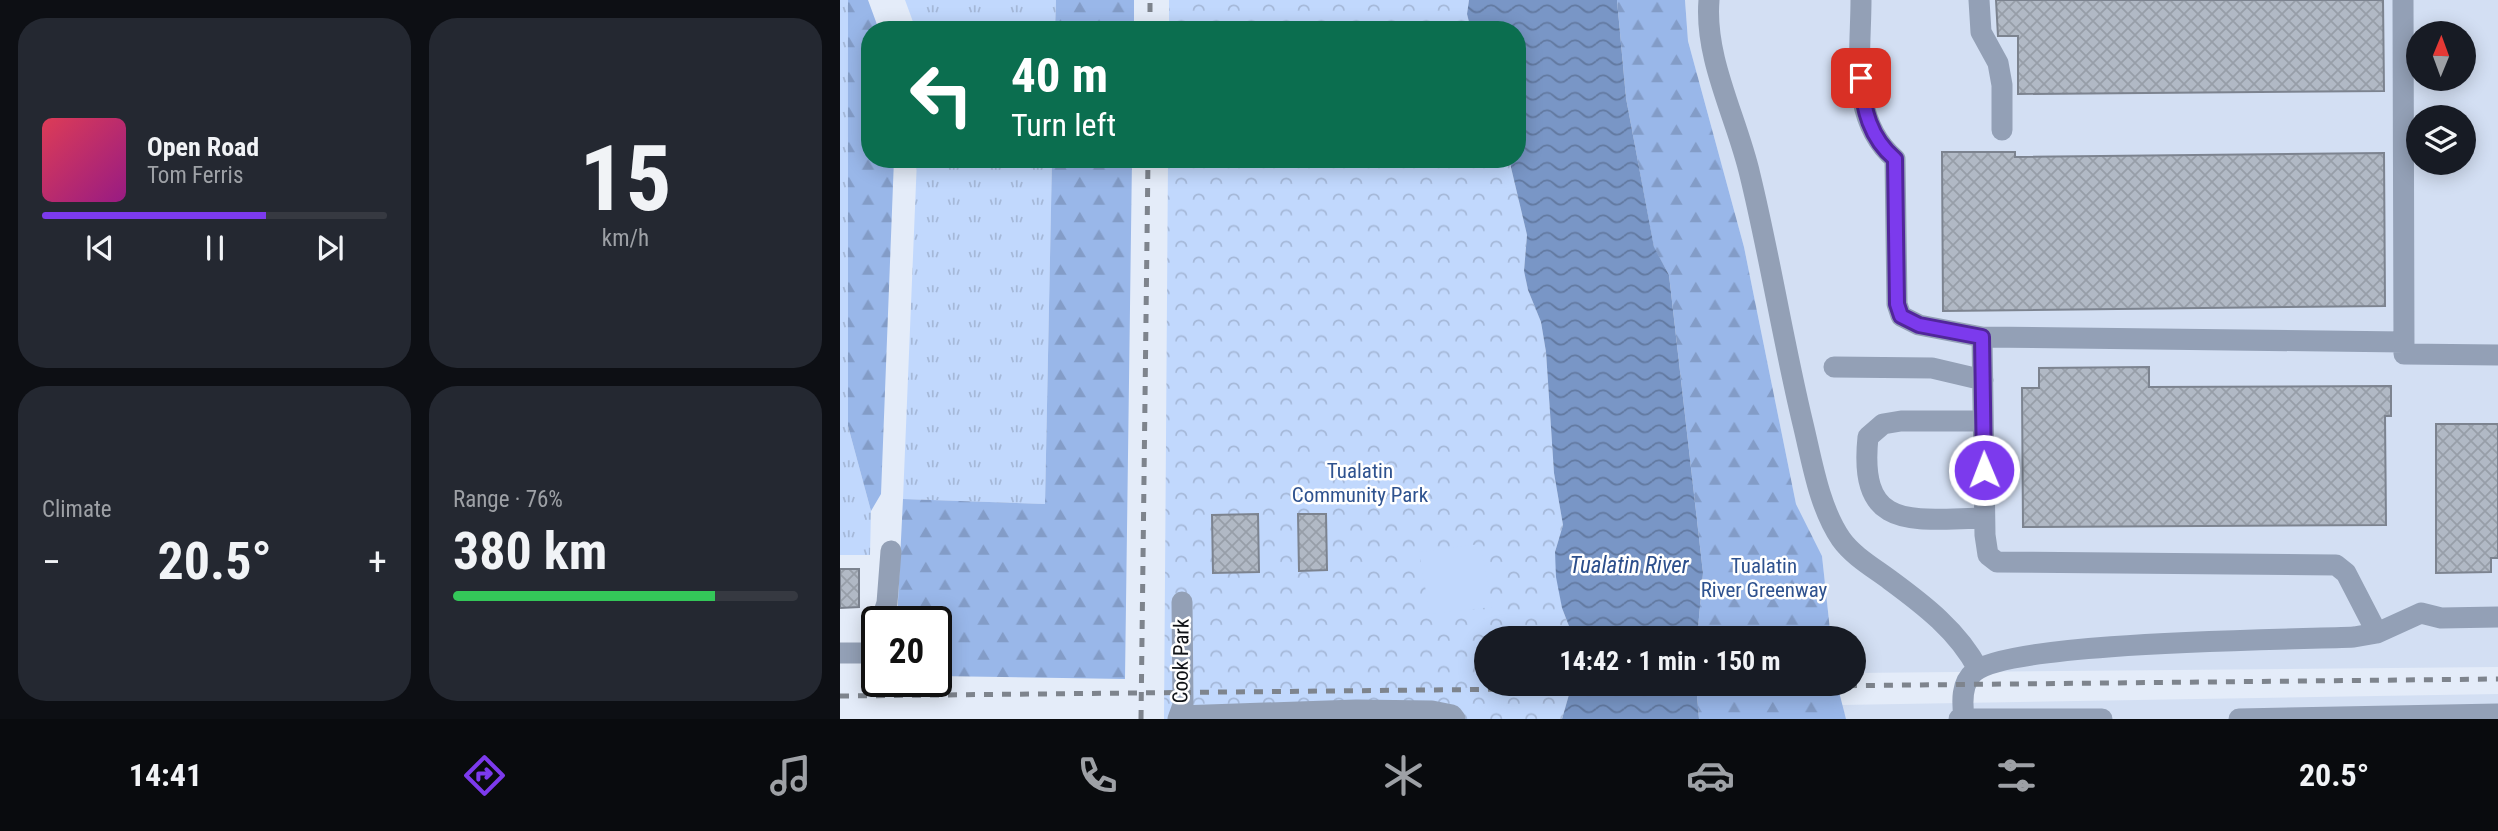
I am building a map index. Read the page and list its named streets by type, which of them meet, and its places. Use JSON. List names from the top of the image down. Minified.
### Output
{"streets":{"street":["Cook Park"]},"water":["Tualatin River"],"parks":["Tualatin Community Park","Tualatin River Greenway"],"north":"top","page":{"tile":[["15","km/h"],"Climate",["Range · 76%","380 km"]],"turn":["40 m","Turn left"],"song":["Open Road","Tom Ferris"],"heat":["−","20.5°","+"],"limit":"20","trip":"14:42 · 1 min · 150 m","tabs":["14:41","20.5°"]}}
